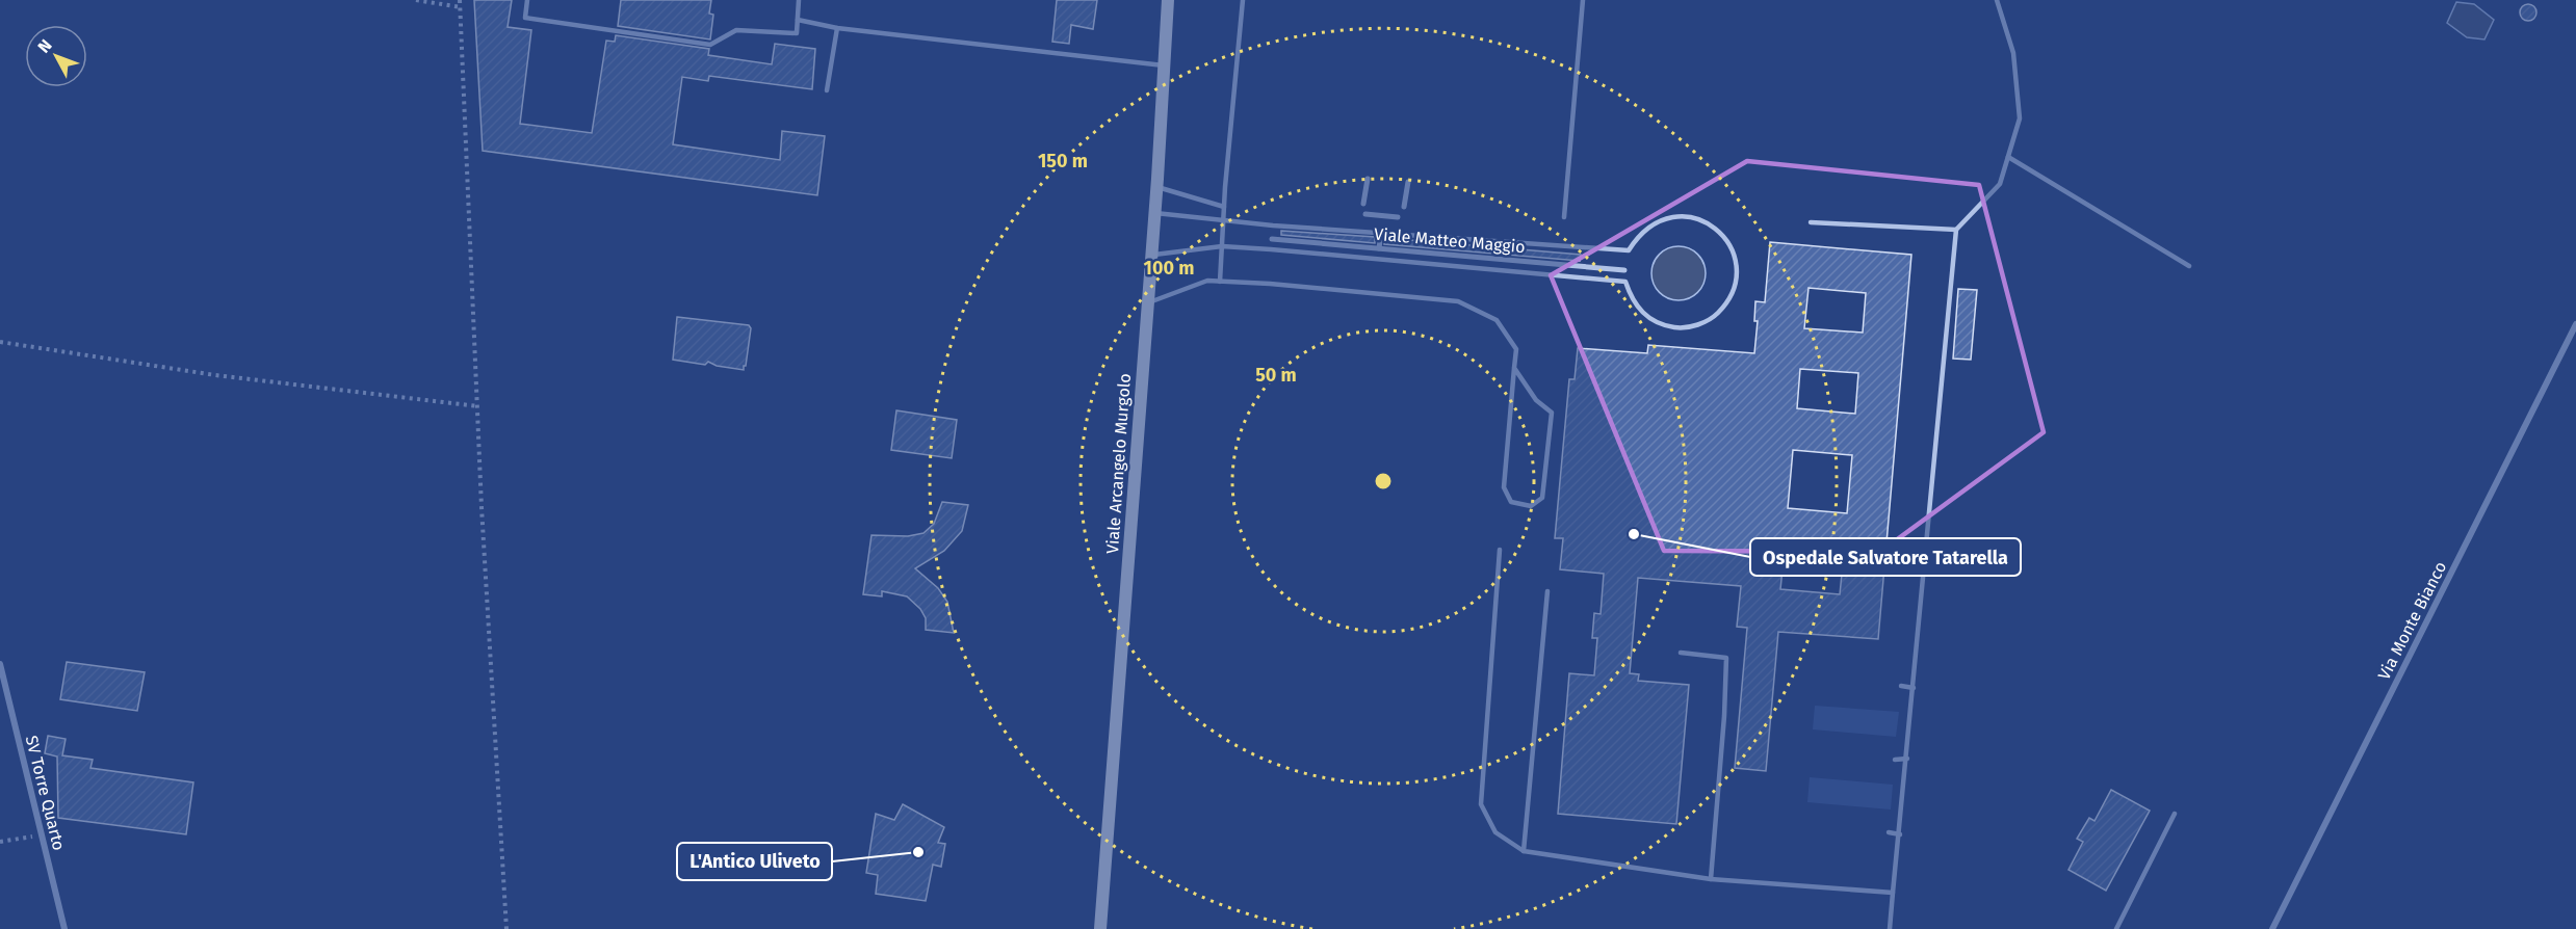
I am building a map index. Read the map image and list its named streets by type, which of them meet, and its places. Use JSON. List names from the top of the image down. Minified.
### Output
{"streets":{"main road":["Viale Arcangelo Murgolo"],"street":["Viale Matteo Maggio","Via Monte Bianco","SV Torre Quarto"]},"places":["Ospedale Salvatore Tatarella","L'Antico Uliveto"],"north":"top left","rings":["150 m","100 m","50 m"]}
